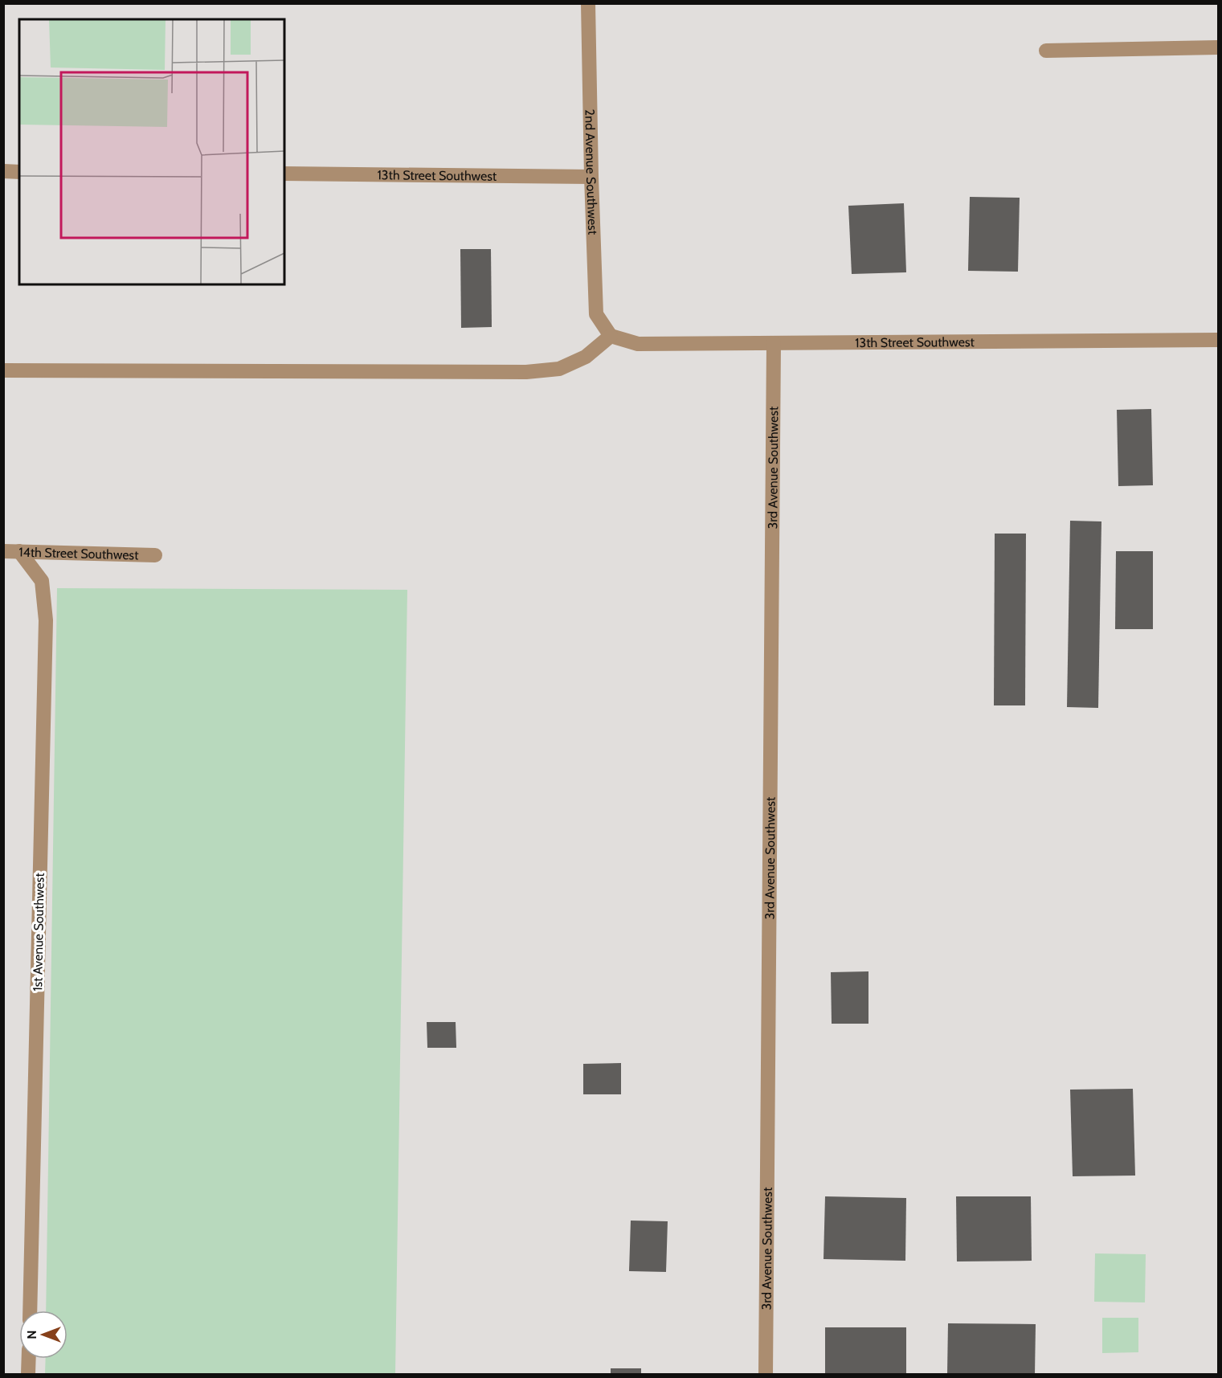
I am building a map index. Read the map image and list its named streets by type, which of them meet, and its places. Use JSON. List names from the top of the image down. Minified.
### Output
{"streets":{"street":["2nd Avenue Southwest","13th Street Southwest","3rd Avenue Southwest","14th Street Southwest","1st Avenue Southwest"]},"crossings":[["2nd Avenue Southwest","13th Street Southwest"],["13th Street Southwest","3rd Avenue Southwest"],["14th Street Southwest","1st Avenue Southwest"]],"north":"left"}
